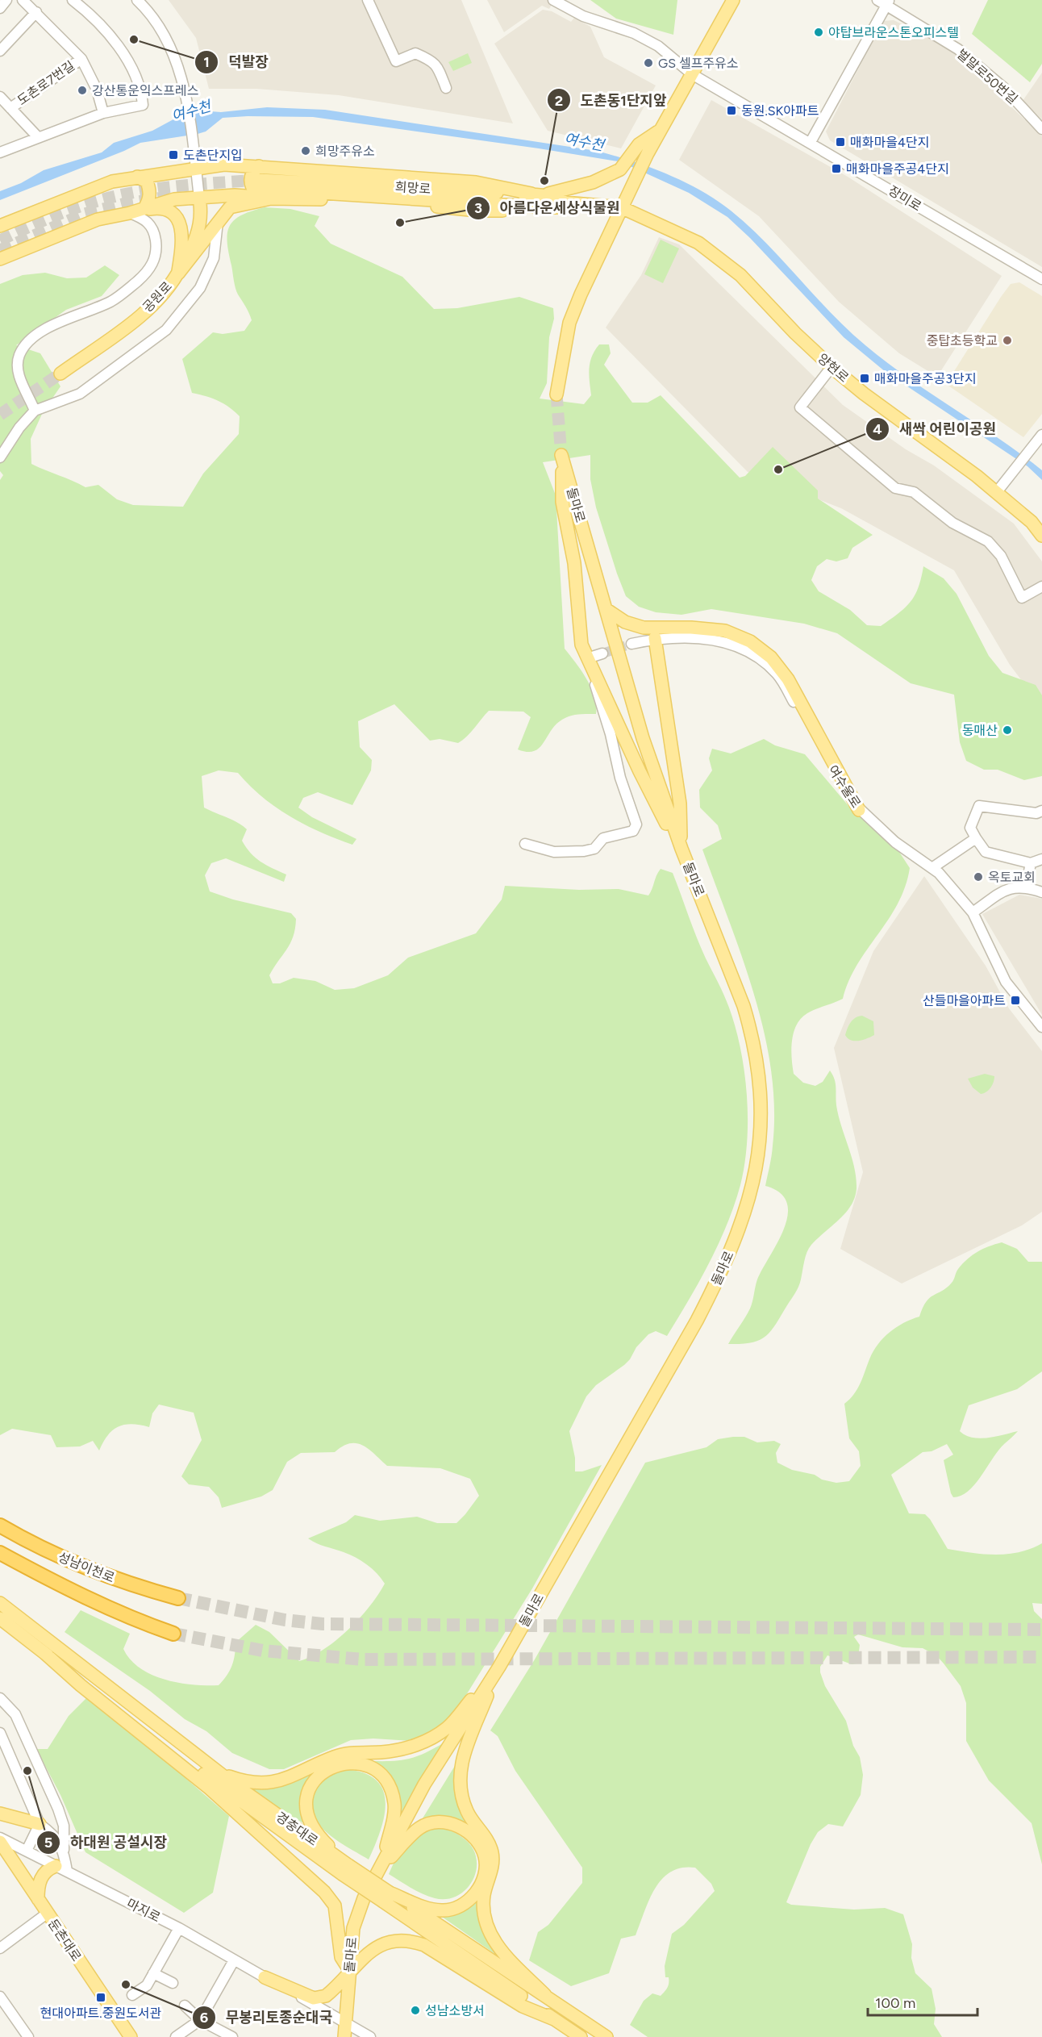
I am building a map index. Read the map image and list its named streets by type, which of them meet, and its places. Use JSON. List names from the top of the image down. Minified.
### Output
{"streets":{"highway":["성남이천로"],"main road":["희망로","공원로","양현로","돌마로","경충대로","둔촌대로"],"street":["벌말로50번길","도촌로7번길","장미로","여수울로","마지로"]},"crossings":[["희망로","양현로"],["돌마로","마지로"]],"water":["여수천"],"places":{"other":["야탑브라운스톤오피스텔","덕발장","GS 셀프주유소","강산통운익스프레스","희망주유소","도촌동1단지앞","아름다운세상식물원","중탑초등학교","새싹 어린이공원","동매산","옥토교회","하대원 공설시장","무봉리토종순대국","성남소방서"],"transit":["동원.SK아파트","매화마을4단지","도촌단지입","매화마을주공4단지","매화마을주공3단지","산들마을아파트","현대아파트.중원도서관"]},"scale_bar":"100 m"}
